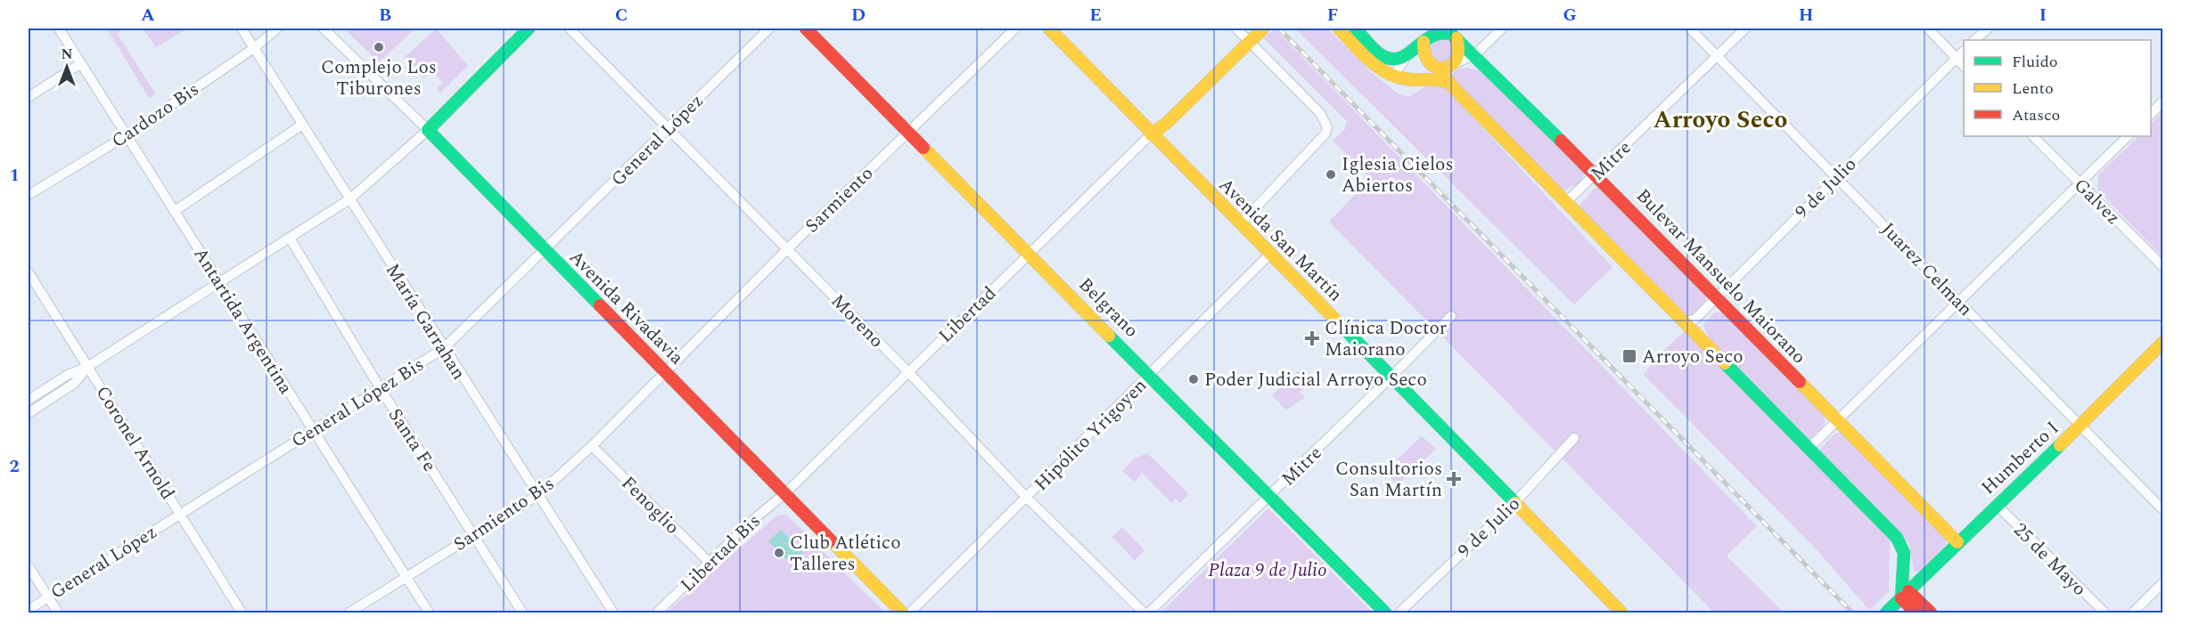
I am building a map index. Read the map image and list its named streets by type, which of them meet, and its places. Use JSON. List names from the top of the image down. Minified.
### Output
{"streets":{"main road":["Avenida San Martín","Bulevar Mansuelo Maiorano","Avenida Rivadavia","Belgrano","Humberto I"],"street":["Cardozo Bis","General López","Mitre","9 de Julio","Sarmiento","Galvez","Juarez Celman","Libertad","Antartida Argentina","Moreno","María Garrahan","General López Bis","Hipólito Yrigoyen","Santa Fe","Coronel Arnold","Fenoglio","Sarmiento Bis","Libertad Bis","25 de Mayo"]},"crossings":[["Cardozo Bis","Antartida Argentina"],["Cardozo Bis","María Garrahan"],["General López","Avenida Rivadavia"],["General López","Moreno"],["General López","General López Bis"],["General López","Coronel Arnold"],["Mitre","Avenida San Martín"],["Mitre","Juarez Celman"],["Mitre","Bulevar Mansuelo Maiorano"],["Mitre","Belgrano"],["9 de Julio","Avenida San Martín"],["9 de Julio","Juarez Celman"],["9 de Julio","Bulevar Mansuelo Maiorano"],["Sarmiento","Avenida Rivadavia"],["Sarmiento","Belgrano"],["Sarmiento","Moreno"],["Sarmiento","Sarmiento Bis"],["Avenida San Martín","Libertad"],["Avenida San Martín","Hipólito Yrigoyen"],["Juarez Celman","Humberto I"],["Bulevar Mansuelo Maiorano","Humberto I"],["Avenida Rivadavia","Libertad"],["Avenida Rivadavia","General López Bis"],["Avenida Rivadavia","Sarmiento Bis"],["Avenida Rivadavia","Libertad Bis"],["Belgrano","Libertad"],["Belgrano","Hipólito Yrigoyen"],["Libertad","Moreno"],["Libertad","Libertad Bis"],["Antartida Argentina","General López Bis"],["Antartida Argentina","Sarmiento Bis"],["Moreno","Hipólito Yrigoyen"],["María Garrahan","General López Bis"],["María Garrahan","Sarmiento Bis"],["General López Bis","Santa Fe"],["General López Bis","Coronel Arnold"],["Santa Fe","Sarmiento Bis"],["Humberto I","25 de Mayo"],["Fenoglio","Sarmiento Bis"],["Fenoglio","Libertad Bis"]],"districts":["Arroyo Seco"],"parks":["Plaza 9 de Julio"],"places":{"other":["Complejo Los Tiburones","Iglesia Cielos Abiertos","Poder Judicial Arroyo Seco","Club Atlético Talleres"],"health":["Clínica Doctor Maiorano","Consultorios San Martín"],"transit":["Arroyo Seco"]},"legend":["Fluido","Lento","Atasco"],"north":"top","grid":{"columns":["A","B","C","D","E","F","G","H","I"],"rows":["1","2"]}}
